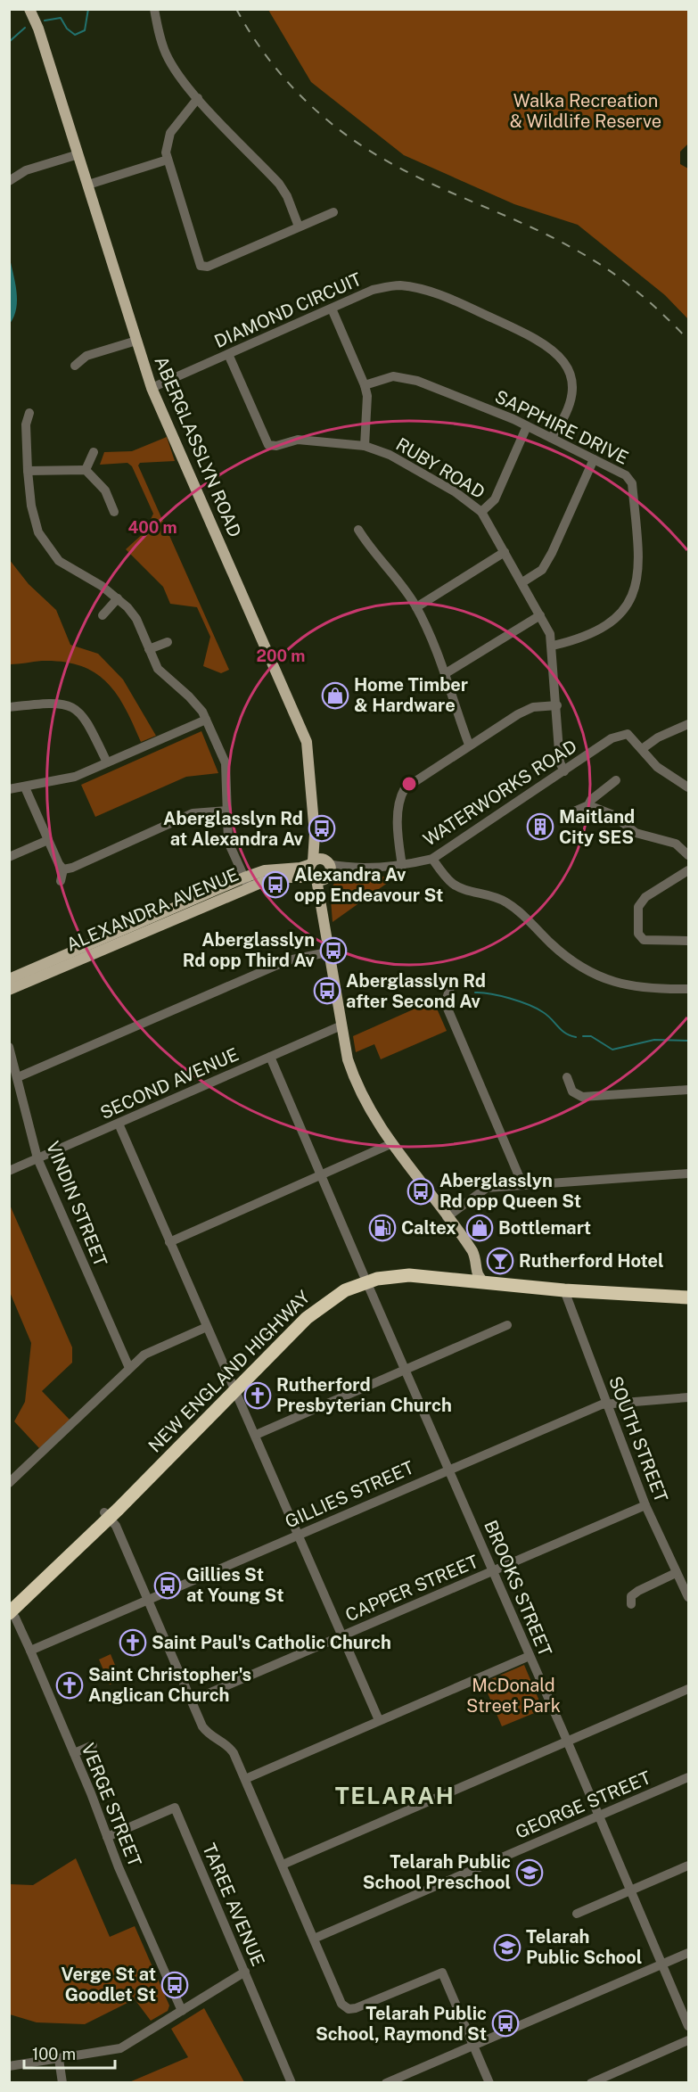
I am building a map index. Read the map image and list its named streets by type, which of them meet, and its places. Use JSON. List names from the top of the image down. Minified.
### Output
{"streets":{"highway":["NEW ENGLAND HIGHWAY"],"main road":["ABERGLASSLYN ROAD","ALEXANDRA AVENUE"],"street":["DIAMOND CIRCUIT","SAPPHIRE DRIVE","RUBY ROAD","WATERWORKS ROAD","SECOND AVENUE","VINDIN STREET","SOUTH STREET","GILLIES STREET","CAPPER STREET","BROOKS STREET","VERGE STREET","GEORGE STREET","TAREE AVENUE"]},"crossings":[["DIAMOND CIRCUIT","SAPPHIRE DRIVE"],["DIAMOND CIRCUIT","ABERGLASSLYN ROAD"],["DIAMOND CIRCUIT","RUBY ROAD"],["SAPPHIRE DRIVE","RUBY ROAD"],["ABERGLASSLYN ROAD","WATERWORKS ROAD"],["ABERGLASSLYN ROAD","ALEXANDRA AVENUE"],["RUBY ROAD","WATERWORKS ROAD"],["WATERWORKS ROAD","ALEXANDRA AVENUE"],["SECOND AVENUE","VINDIN STREET"],["SECOND AVENUE","BROOKS STREET"],["NEW ENGLAND HIGHWAY","SOUTH STREET"],["NEW ENGLAND HIGHWAY","BROOKS STREET"],["NEW ENGLAND HIGHWAY","VERGE STREET"],["SOUTH STREET","GILLIES STREET"],["SOUTH STREET","CAPPER STREET"],["GILLIES STREET","BROOKS STREET"],["GILLIES STREET","VERGE STREET"],["CAPPER STREET","BROOKS STREET"],["BROOKS STREET","GEORGE STREET"],["VERGE STREET","TAREE AVENUE"]],"districts":["TELARAH"],"parks":["Walka Recreation & Wildlife Reserve","McDonald Street Park"],"places":{"shop":["Home Timber & Hardware","Bottlemart"],"building":["Maitland City SES"],"bus stop":["Aberglasslyn Rd at Alexandra Av","Alexandra Av opp Endeavour St","Aberglasslyn Rd opp Third Av","Aberglasslyn Rd after Second Av","Aberglasslyn Rd opp Queen St","Gillies St at Young St","Verge St at Goodlet St","Telarah Public School, Raymond St"],"fuel station":["Caltex"],"bar":["Rutherford Hotel"],"church":["Rutherford Presbyterian Church","Saint Paul's Catholic Church","Saint Christopher's Anglican Church"],"school or university":["Telarah Public School Preschool","Telarah Public School"]},"scale_bar":"100 m","rings":["400 m","200 m"]}
